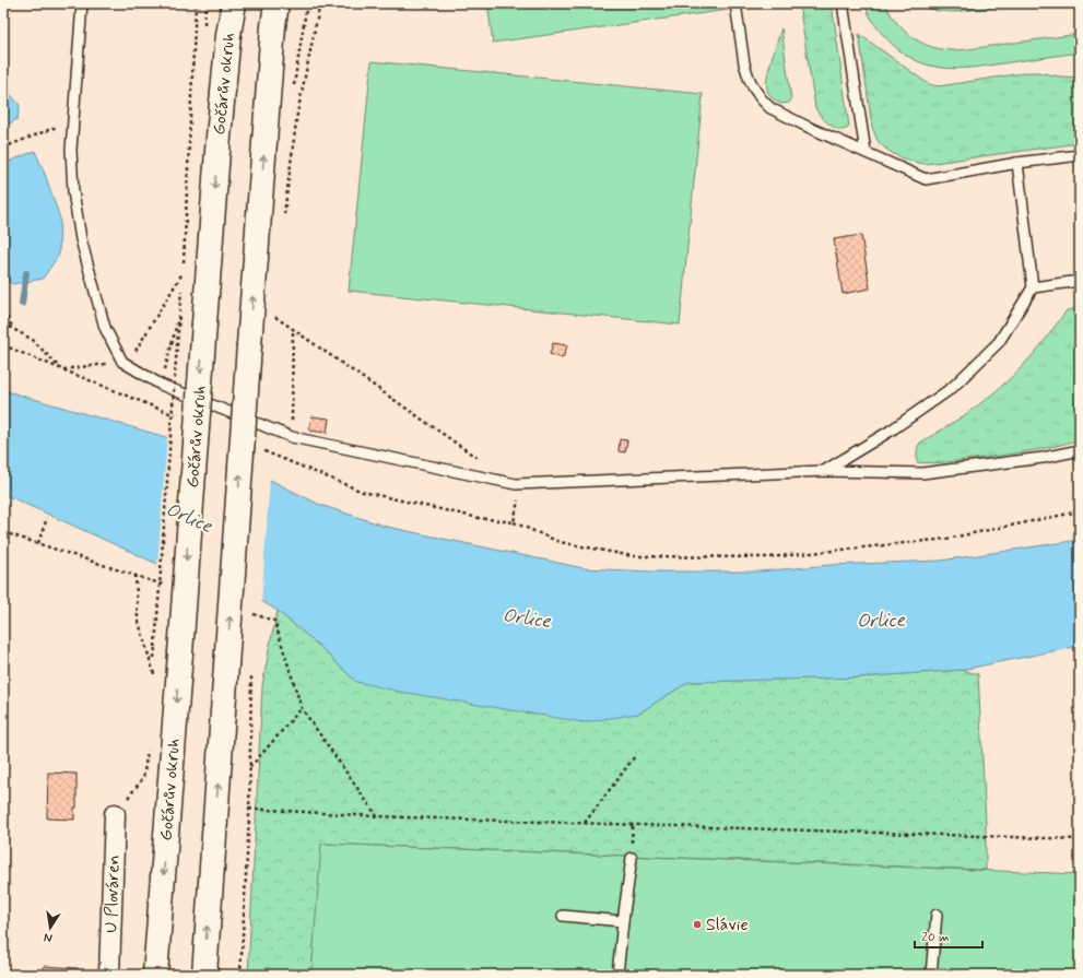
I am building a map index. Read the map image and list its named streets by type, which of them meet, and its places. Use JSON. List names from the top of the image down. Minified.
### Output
{"streets":{"main road":["Gočárův okruh"],"street":["U Plováren"]},"water":["Orlice"],"places":["Slávie"],"scale_bar":"20 m","north":"bottom"}
